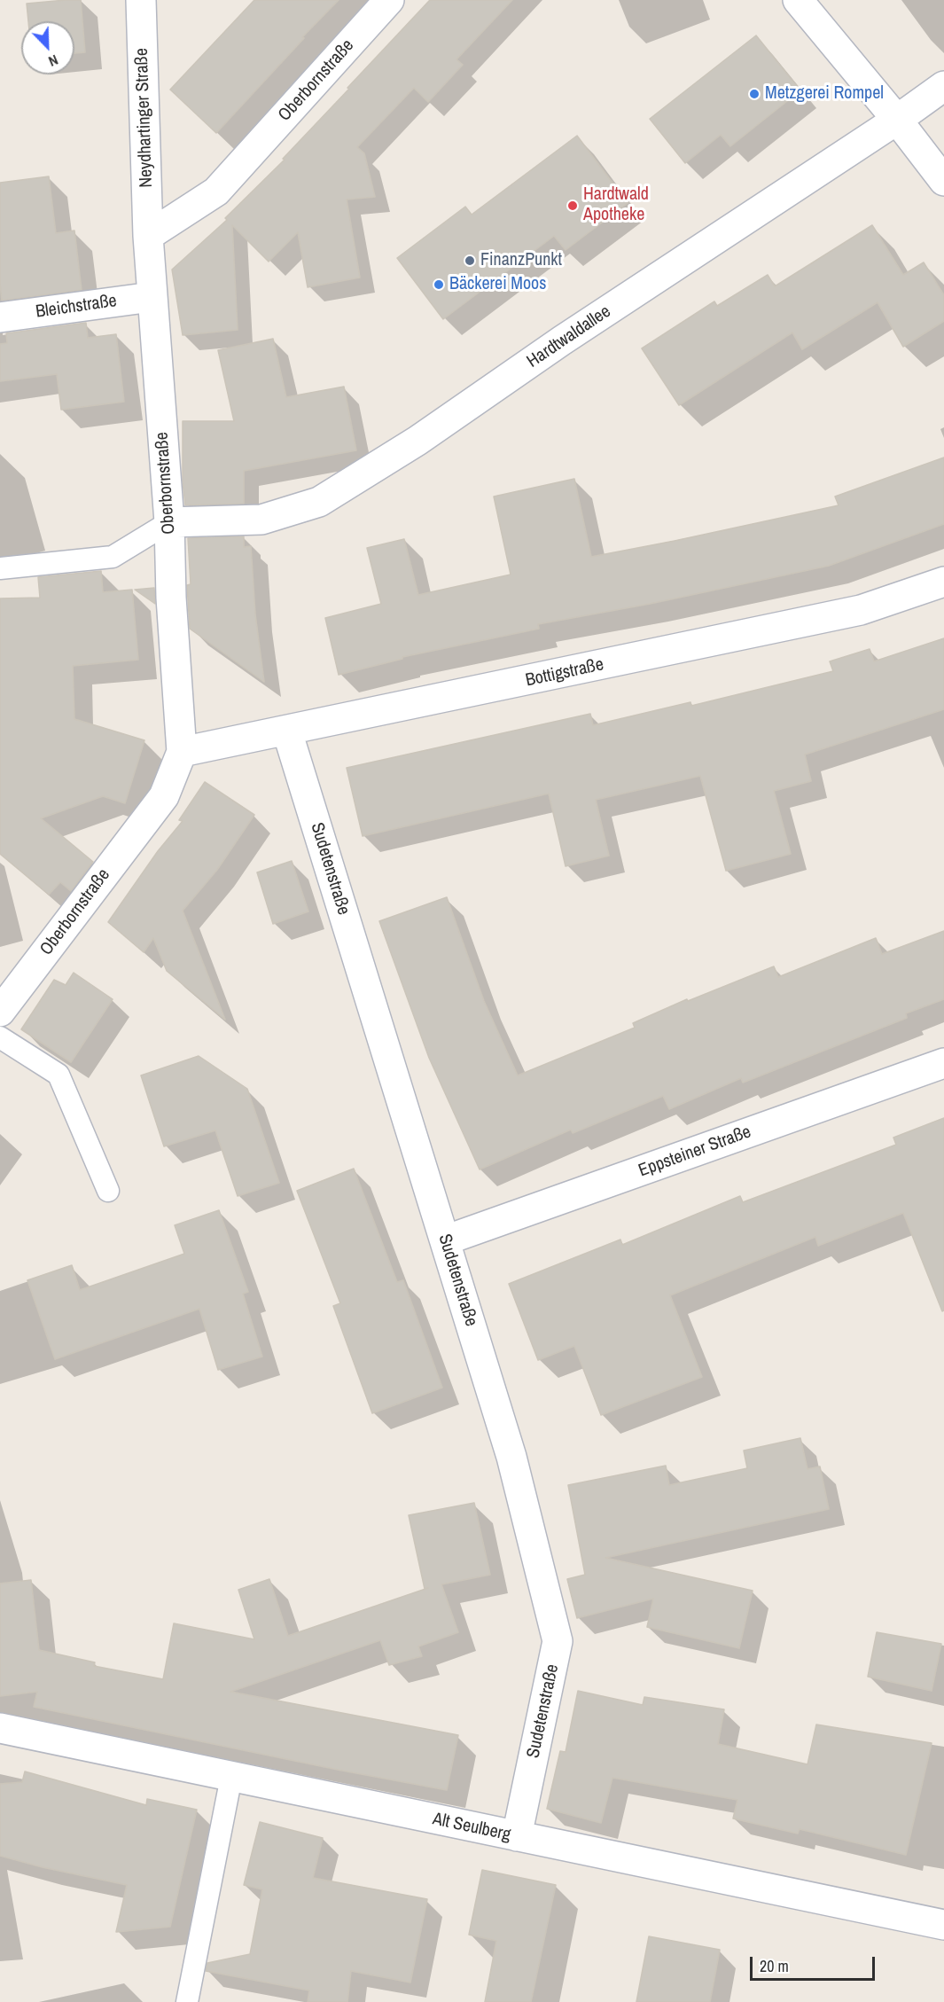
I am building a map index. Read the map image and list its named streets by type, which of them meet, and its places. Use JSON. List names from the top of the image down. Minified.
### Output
{"streets":{"street":["Oberbornstraße","Neydhartinger Straße","Bleichstraße","Hardtwaldallee","Bottigstraße","Sudetenstraße","Eppsteiner Straße","Alt Seulberg"]},"crossings":[["Oberbornstraße","Neydhartinger Straße"],["Oberbornstraße","Bleichstraße"],["Oberbornstraße","Hardtwaldallee"],["Oberbornstraße","Bottigstraße"],["Bottigstraße","Sudetenstraße"],["Sudetenstraße","Eppsteiner Straße"],["Sudetenstraße","Alt Seulberg"]],"places":["Metzgerei Rompel","Hardtwald Apotheke","FinanzPunkt","Bäckerei Moos"],"scale_bar":"20 m","north":"bottom right"}
